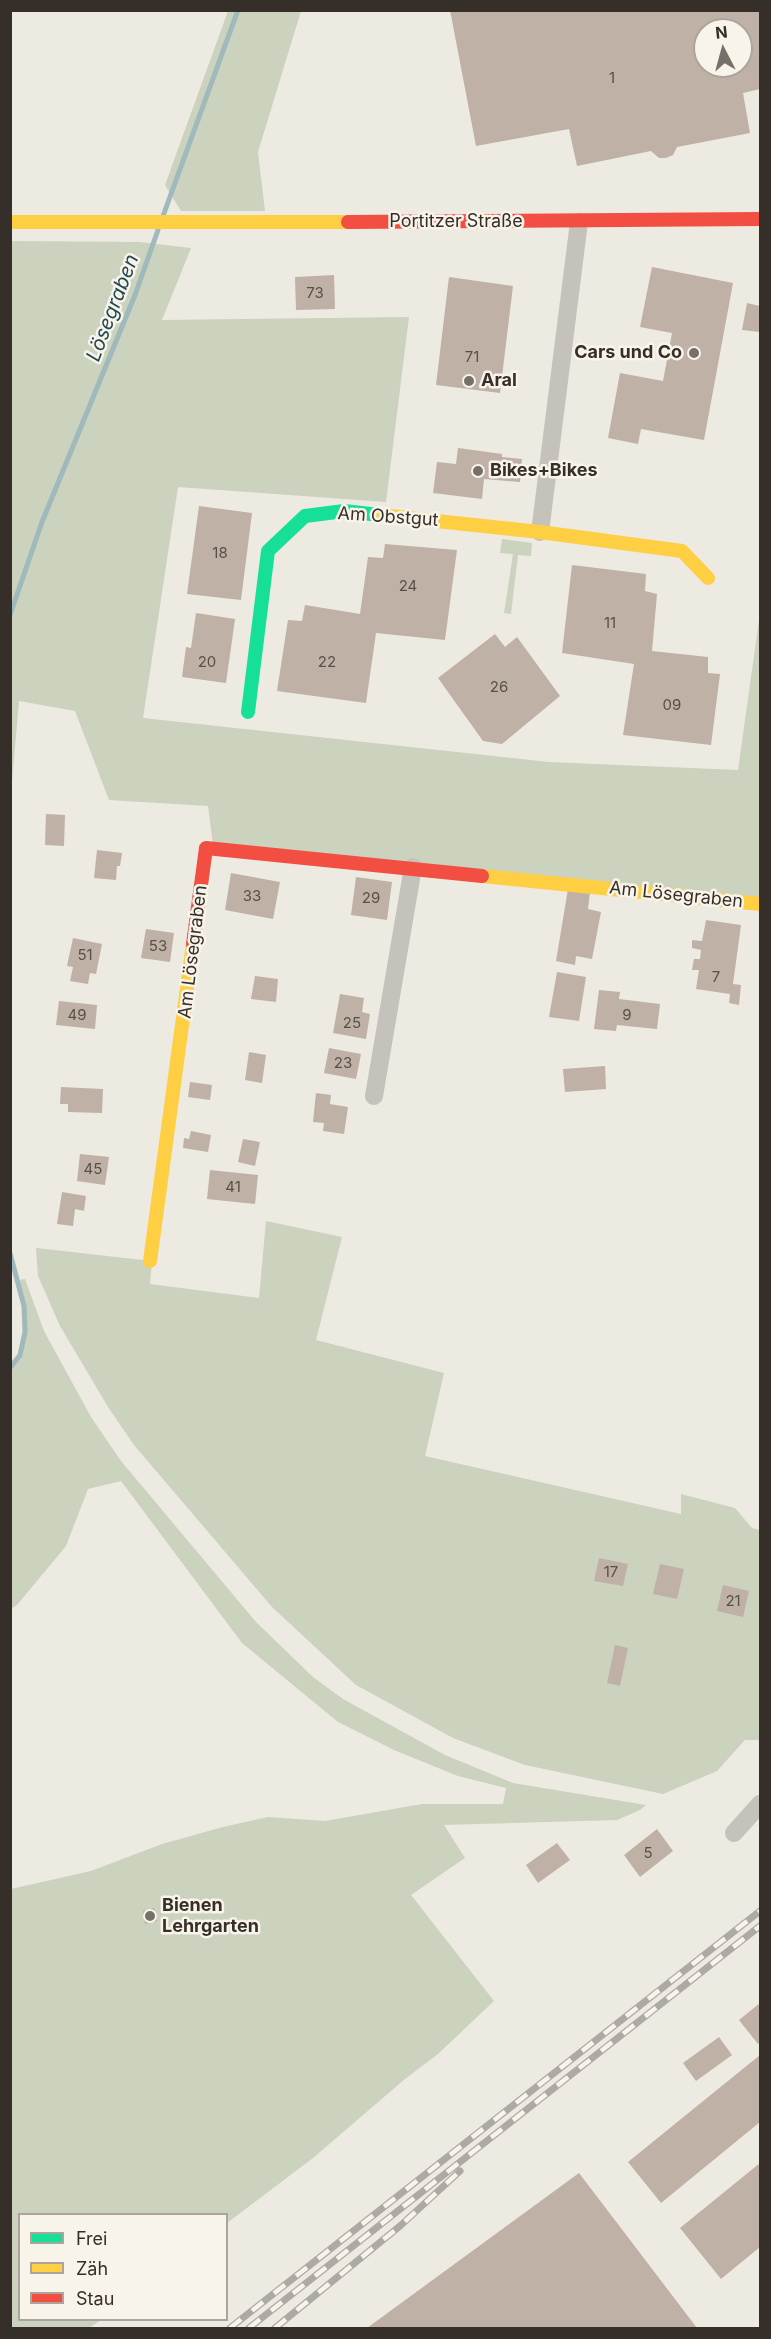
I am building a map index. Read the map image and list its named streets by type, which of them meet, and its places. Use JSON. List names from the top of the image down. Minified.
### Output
{"streets":{"street":["Portitzer Straße","Am Obstgut","Am Lösegraben"]},"water":["Lösegraben"],"places":["Cars und Co","Aral","Bikes+Bikes","Bienen Lehrgarten"],"house_numbers":["1","73","71","18","24","11","20","22","26","09","33","29","53","51","7","49","9","25","23","45","41","17","21","5"],"legend":["Frei","Zäh","Stau"],"north":"top"}
